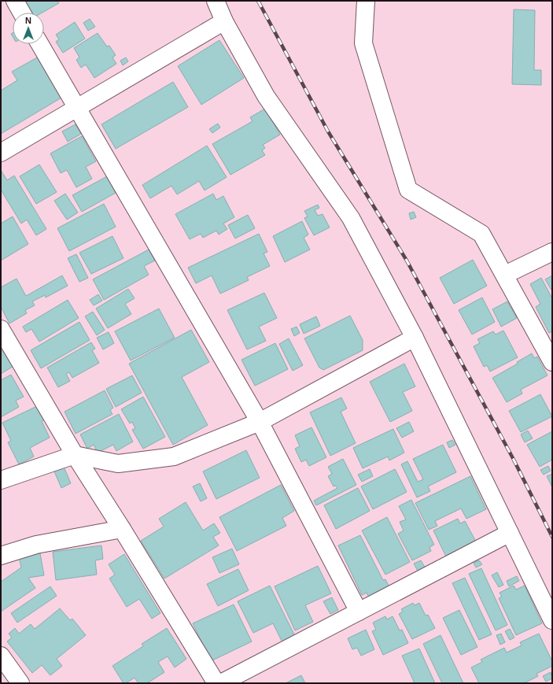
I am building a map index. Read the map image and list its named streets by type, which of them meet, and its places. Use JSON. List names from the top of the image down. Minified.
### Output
{"north":"top"}
